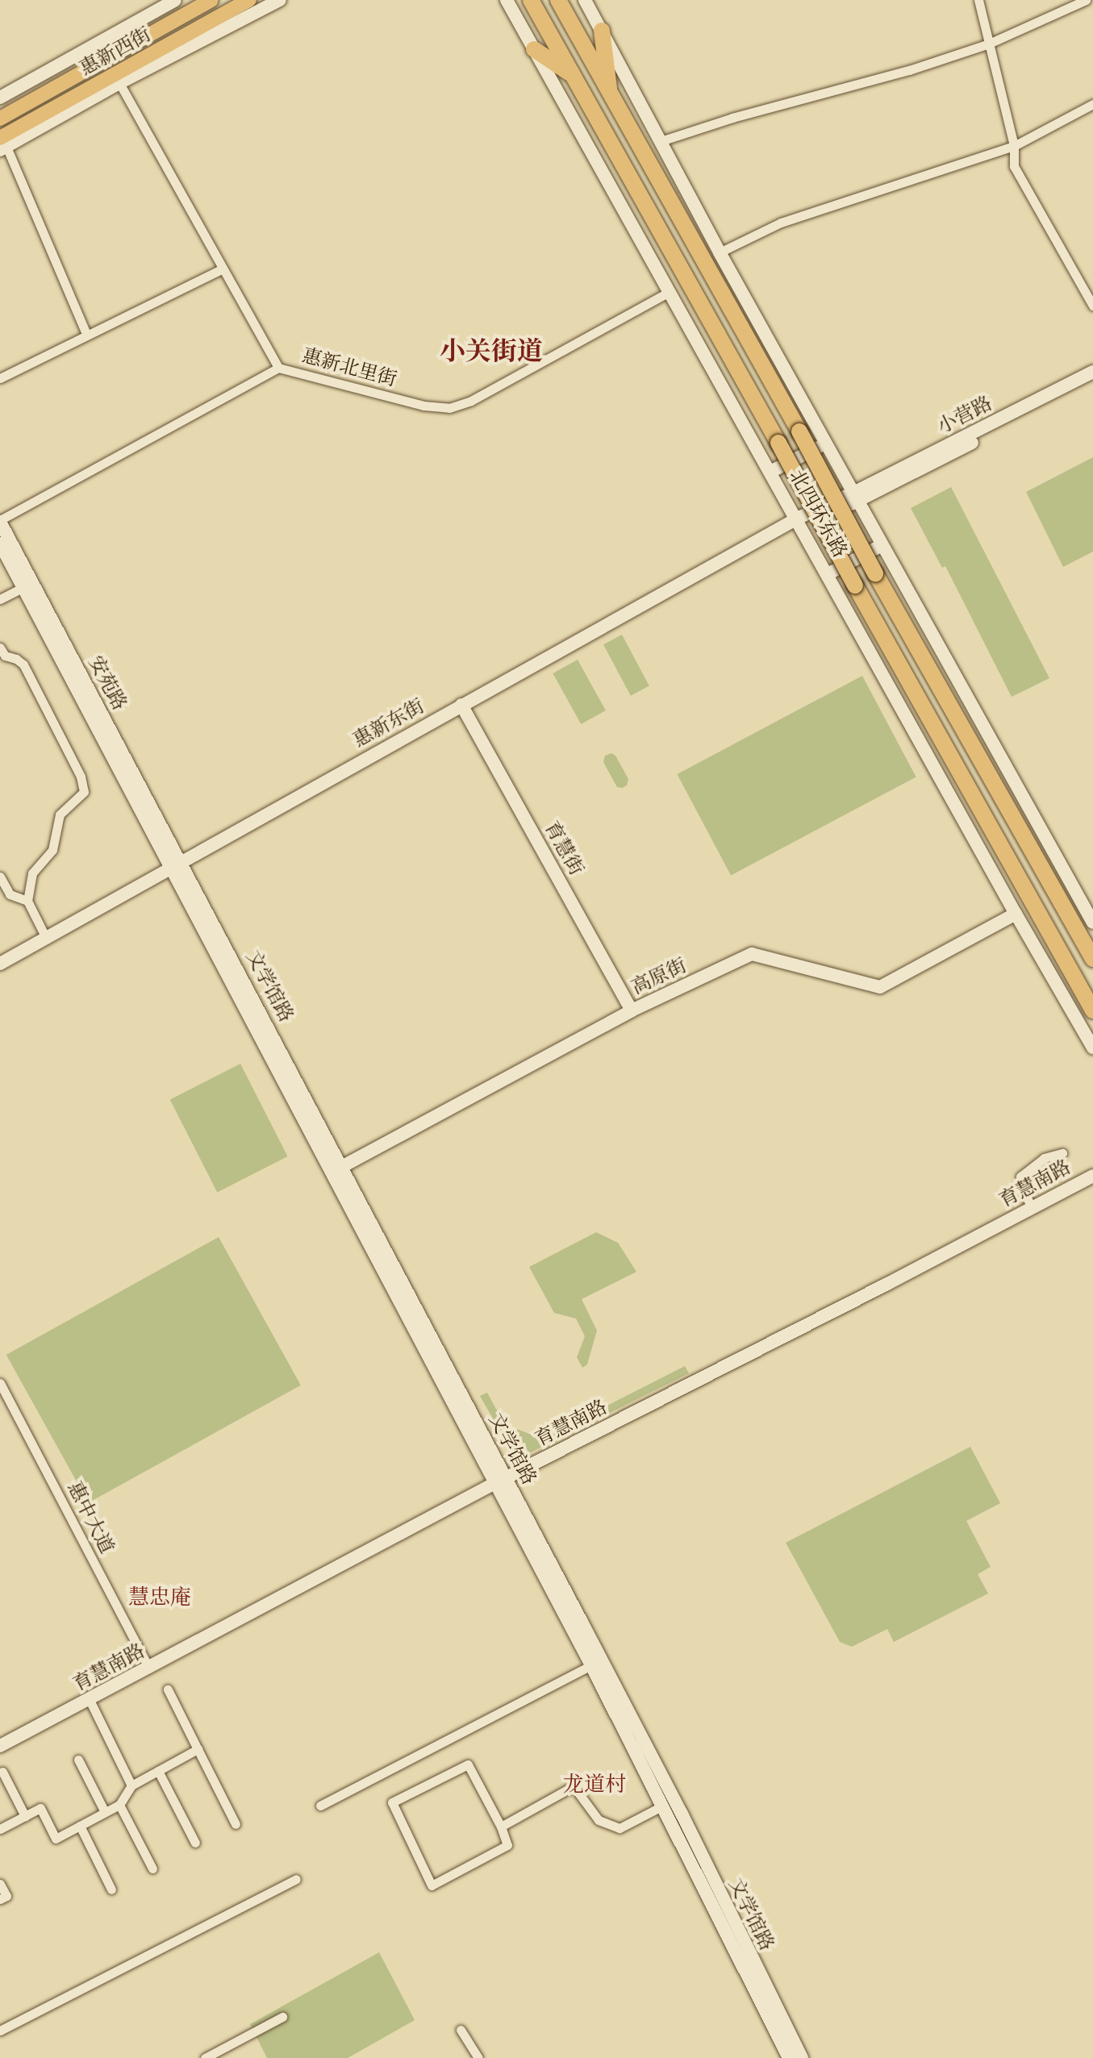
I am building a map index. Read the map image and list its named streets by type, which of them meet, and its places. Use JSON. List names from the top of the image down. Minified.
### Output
{"streets":{"highway":["北四环东路"],"main road":["惠新西街"],"street":["惠新北里街","小营路","安苑路","惠新东街","育慧街","高原街","文学馆路","育慧南路","惠中大道"]},"crossings":[["惠新西街","惠新北里街"],["惠新北里街","北四环东路"],["小营路","北四环东路"],["小营路","惠新东街"],["北四环东路","惠新东街"],["北四环东路","高原街"],["安苑路","惠新东街"],["安苑路","文学馆路"],["惠新东街","育慧街"],["惠新东街","文学馆路"],["育慧街","高原街"],["高原街","文学馆路"],["文学馆路","育慧南路"],["育慧南路","惠中大道"]],"districts":["小关街道","慧忠庵","龙道村"]}
